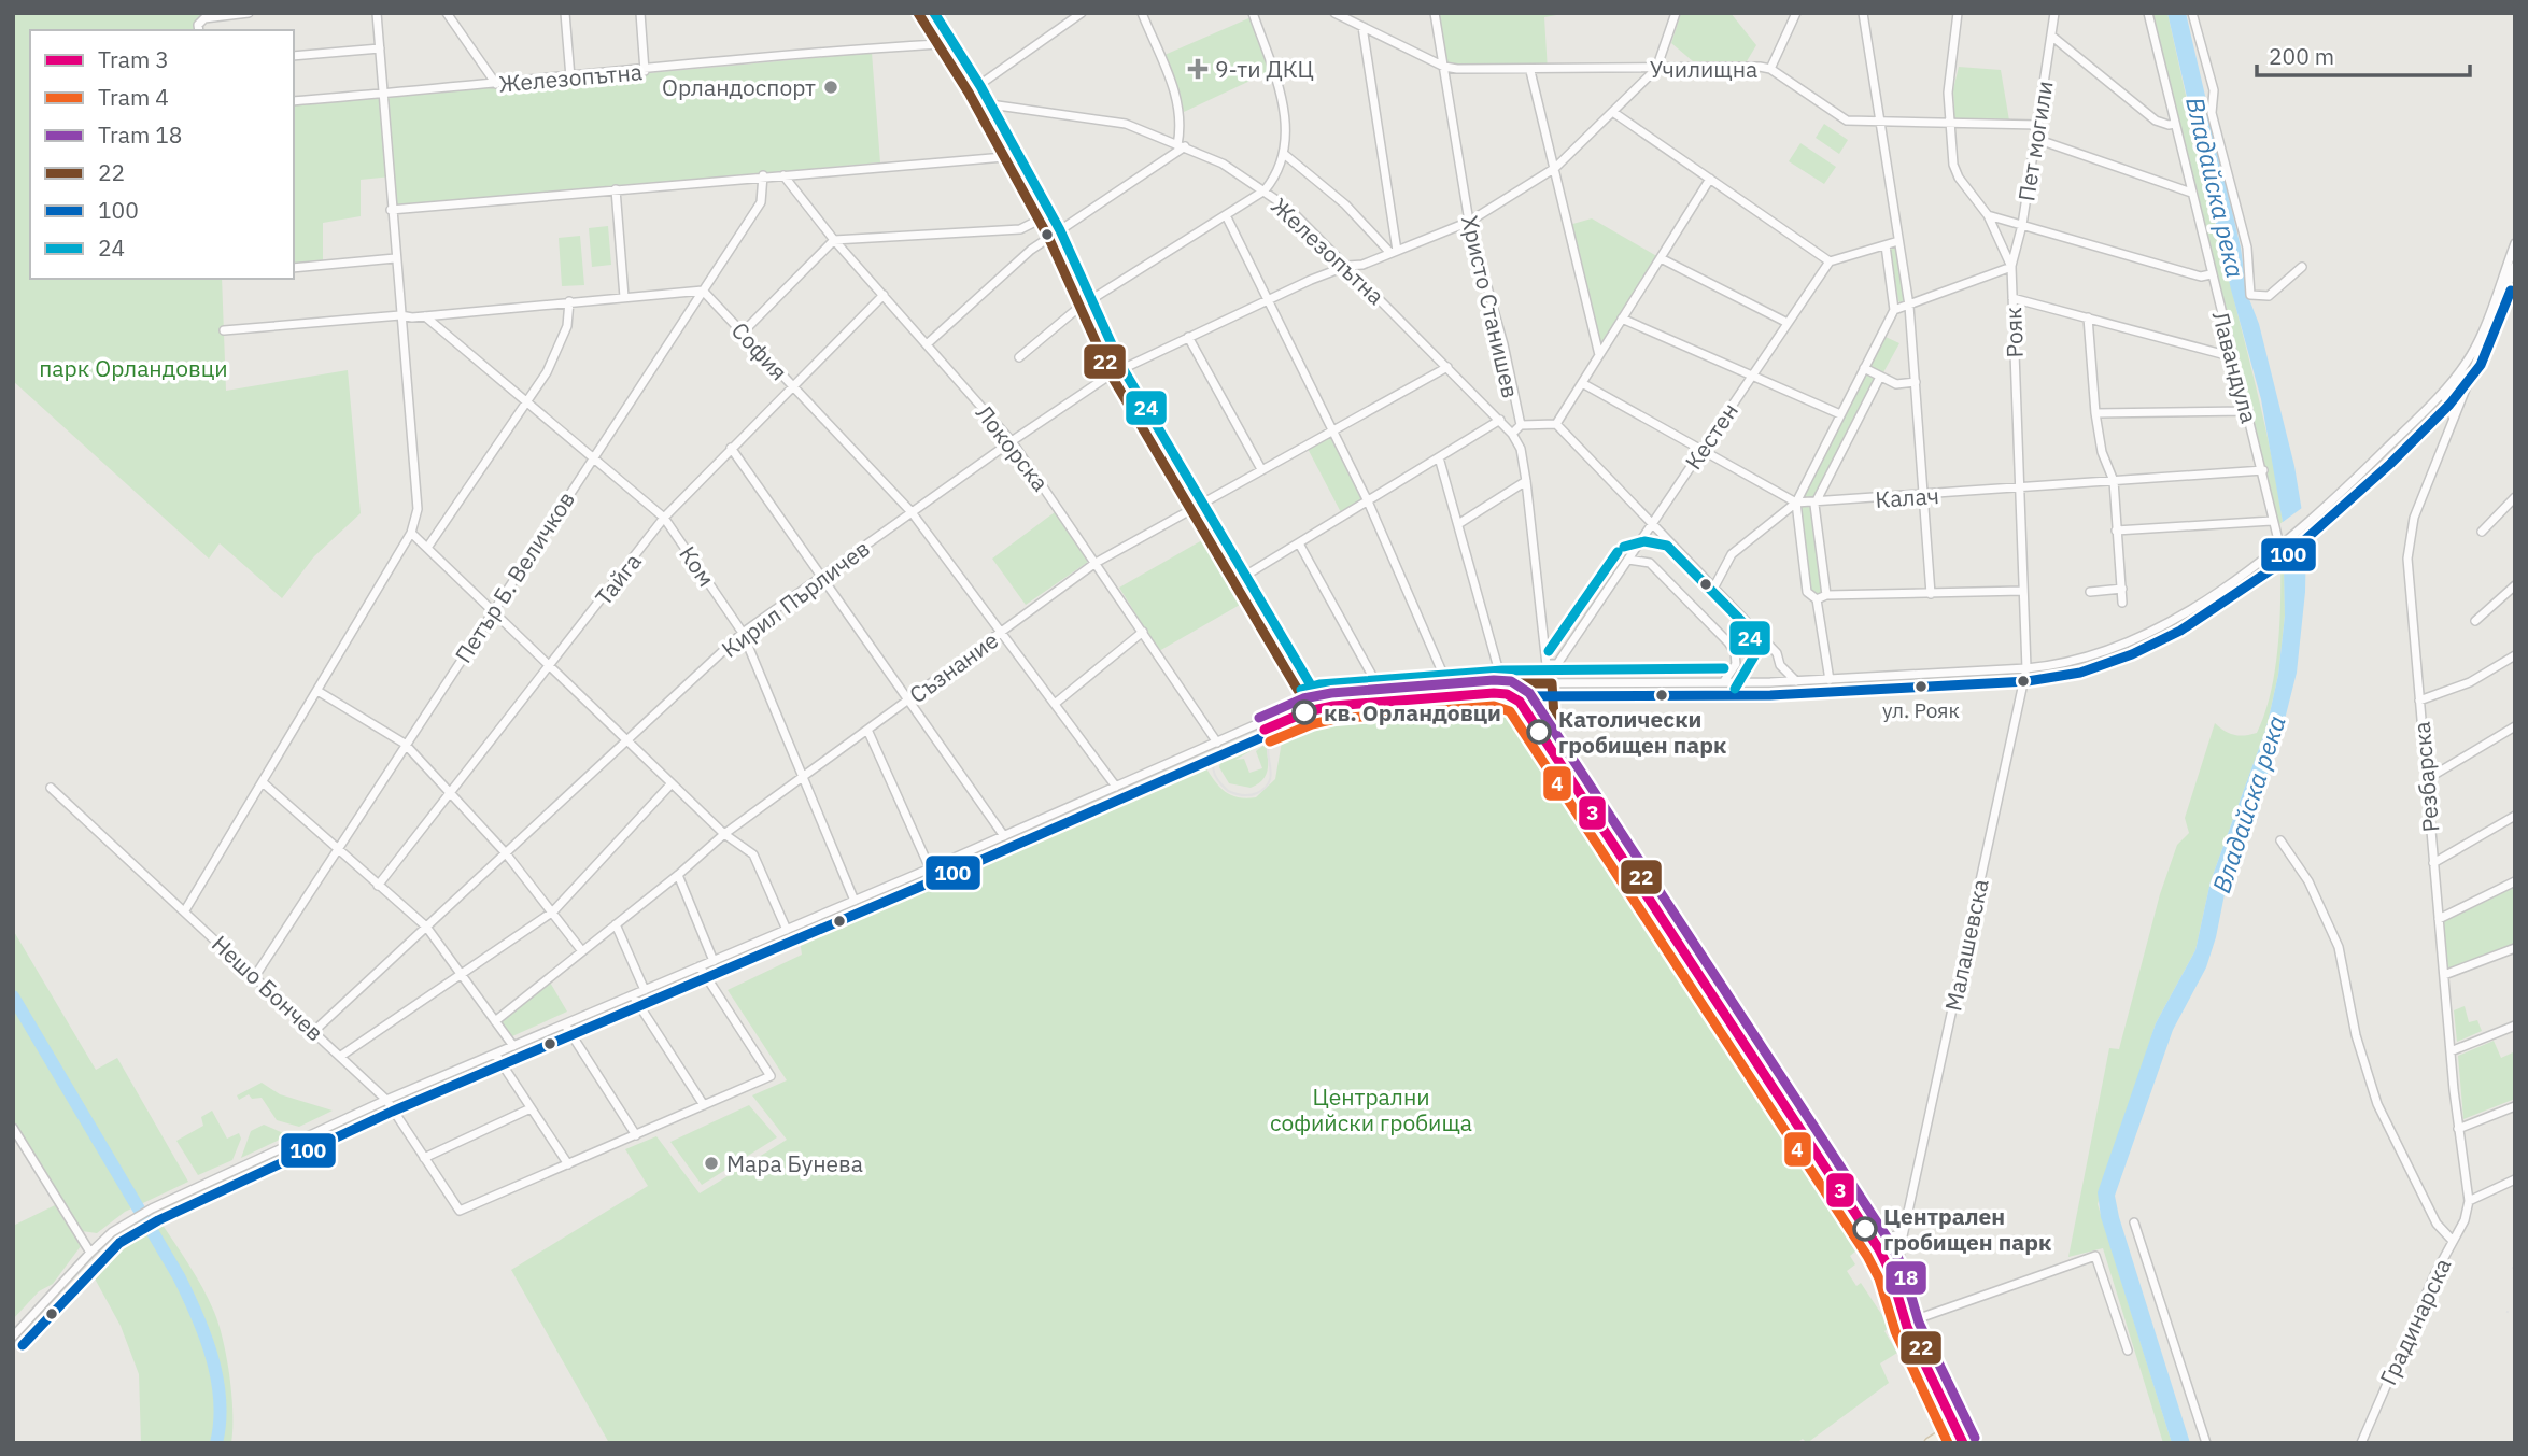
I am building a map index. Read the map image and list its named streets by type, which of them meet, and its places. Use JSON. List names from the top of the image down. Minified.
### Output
{"streets":{"street":["Училищна","Железопътна","Пет могили","Христо Станишев","Рояк","София","Лавандула","Кестен","Локорска","Калач","Ком","Петър Б. Величков","Тайга","Кирил Пърличев","Съзнание","Резбарска","Малашевска","Нешо Бончев","Градинарска"]},"crossings":[["Училищна","Пет могили"],["Училищна","Христо Станишев"],["Училищна","Рояк"],["Училищна","Кирил Пърличев"],["Железопътна","Христо Станишев"],["Железопътна","Кирил Пърличев"],["Железопътна","Съзнание"],["Пет могили","Рояк"],["Христо Станишев","Кирил Пърличев"],["Рояк","Калач"],["Рояк","Малашевска"],["София","Петър Б. Величков"],["София","Тайга"],["София","Кирил Пърличев"],["София","Съзнание"],["Лавандула","Калач"],["Кестен","Калач"],["Локорска","Тайга"],["Локорска","Кирил Пърличев"],["Локорска","Съзнание"],["Ком","Петър Б. Величков"],["Ком","Тайга"],["Ком","Кирил Пърличев"],["Ком","Съзнание"],["Петър Б. Величков","Нешо Бончев"],["Кирил Пърличев","Нешо Бончев"],["Резбарска","Градинарска"]],"water":["Владайска река"],"parks":["парк Орландовци","Централни софийски гробища"],"places":{"health":["9-ти ДКЦ"],"other":["Орландоспорт","ул. Рояк","кв. Орландовци","Католически гробищен парк","Мара Бунева","Централен гробищен парк"]},"lines":["transit line 22","transit line 24","transit line 100","tram line 18","tram line 3","tram line 4"],"legend":["Tram 3","Tram 4","Tram 18","22","100","24"],"scale_bar":"200 m"}
